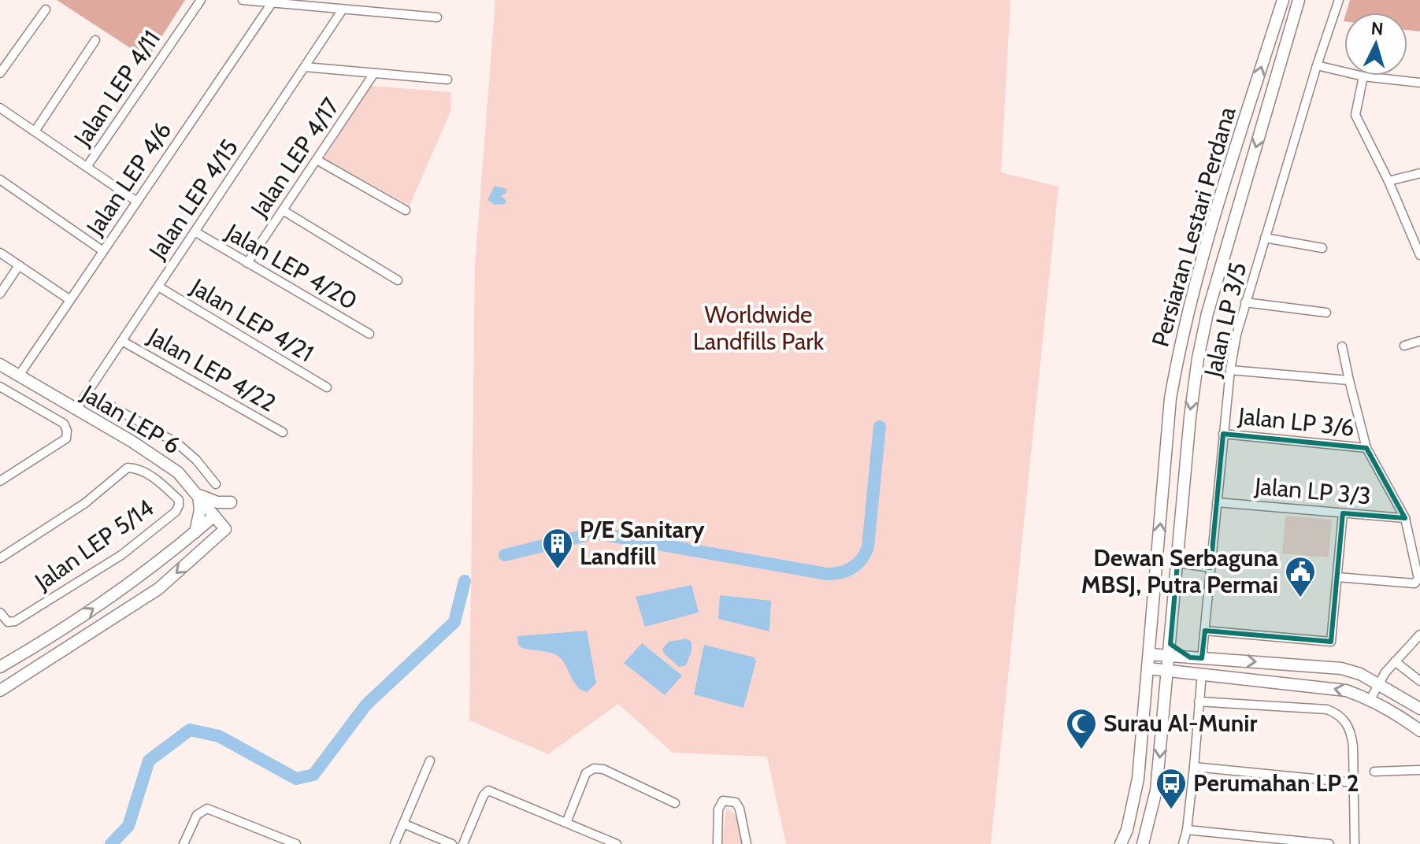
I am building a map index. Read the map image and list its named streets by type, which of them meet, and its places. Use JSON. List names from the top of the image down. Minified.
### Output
{"streets":{"main road":["Persiaran Lestari Perdana","Jalan LEP 6"],"street":["Jalan LEP 4/11","Jalan LEP 4/17","Jalan LEP 4/6","Jalan LEP 4/15","Jalan LEP 4/20","Jalan LP 3/5","Jalan LEP 4/21","Jalan LEP 4/22","Jalan LP 3/6","Jalan LP 3/3","Jalan LEP 5/14"]},"crossings":[["Jalan LEP 4/17","Jalan LEP 4/20"],["Jalan LEP 4/6","Jalan LEP 6"],["Jalan LEP 4/15","Jalan LEP 4/20"],["Jalan LEP 4/15","Jalan LEP 4/21"],["Jalan LEP 4/15","Jalan LEP 4/22"],["Jalan LEP 4/15","Jalan LEP 6"],["Jalan LP 3/5","Jalan LP 3/6"],["Jalan LP 3/5","Jalan LP 3/3"]],"parks":["Worldwide Landfills Park"],"places":{"building":["P/E Sanitary Landfill"],"public building":["Dewan Serbaguna MBSJ, Putra Permai"],"mosque":["Surau Al-Munir"],"bus stop":["Perumahan LP 2"]},"north":"top"}
